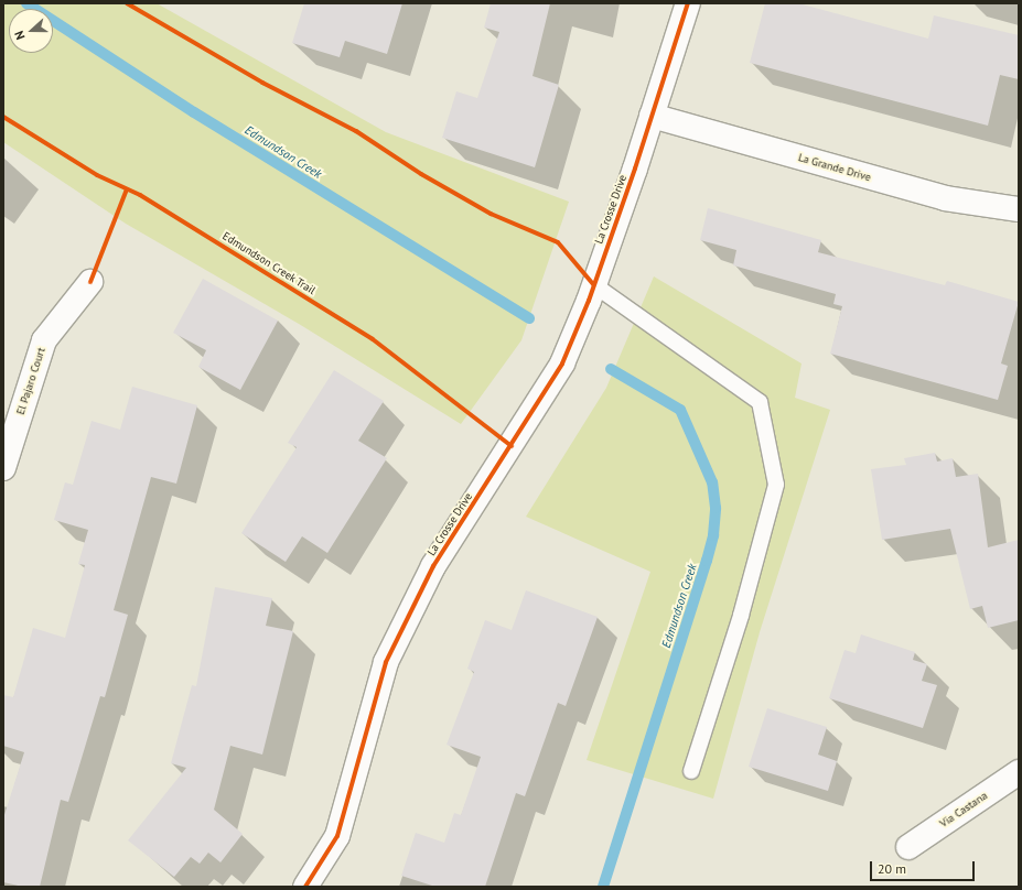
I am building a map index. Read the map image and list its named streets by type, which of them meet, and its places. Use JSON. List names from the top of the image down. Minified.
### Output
{"streets":{"street":["La Grande Drive","La Crosse Drive","El Pajaro Court","Via Castana"],"cycle path":["Edmundson Creek Trail"]},"crossings":[["La Grande Drive","La Crosse Drive"]],"water":["Edmundson Creek"],"scale_bar":"20 m","north":"left"}
